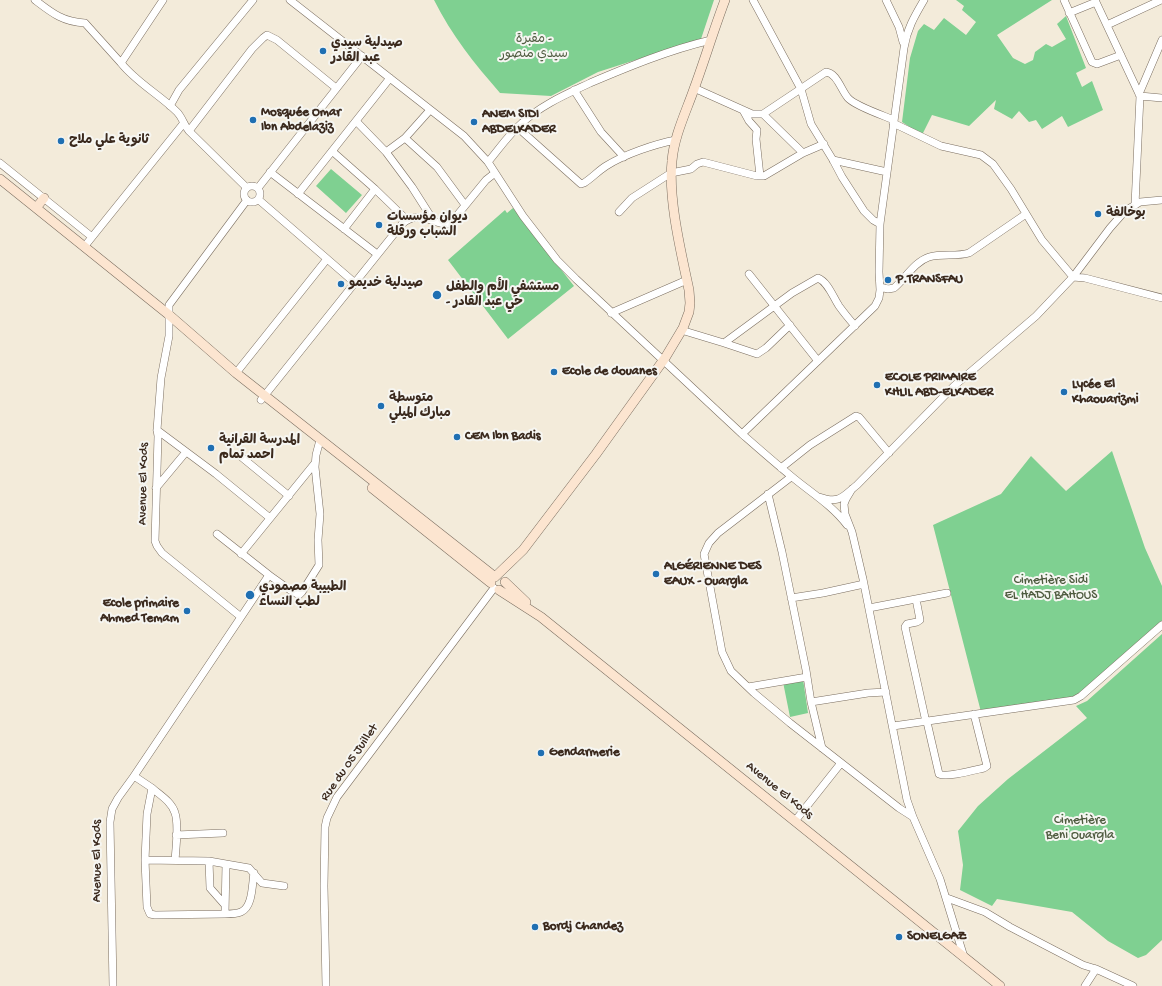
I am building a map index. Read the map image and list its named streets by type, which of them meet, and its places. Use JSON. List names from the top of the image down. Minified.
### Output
{"streets":{"main road":["Avenue El Kods"],"street":["Rue du 05 Juillet"]},"crossings":[["Avenue El Kods","Rue du 05 Juillet"]],"parks":["مقبرة - سيدي منصور","Cimetière Sidi EL HADJ BAHOUS","Cimetière Beni Ouargla"],"places":["صيدلية سيدي عبد القادر","Mosquée Omar Ibn Abdelaziz","ANEM SIDI ABDELKADER","ثانوية علي ملاح","بوخالفة","ديوان مؤسسات الشباب ورقلة","P.TRANSFAU","صيدلية خديمو","مستشفي الأم والطفل - حي عبد القادر","Ecole de douanes","ECOLE PRIMAIRE KHLIL ABD-ELKADER","Lycée El Khaouarizmi","متوسطة مبارك الميلي","CEM Ibn Badis","المدرسة القرانية احمد تمام","ALGÉRIENNE DES EAUX - Ouargla","الطبيبة مصمودي لطب النساء","Ecole primaire Ahmed Temam","Gendarmerie","Bordj Chandez","SONELGAZ"]}
